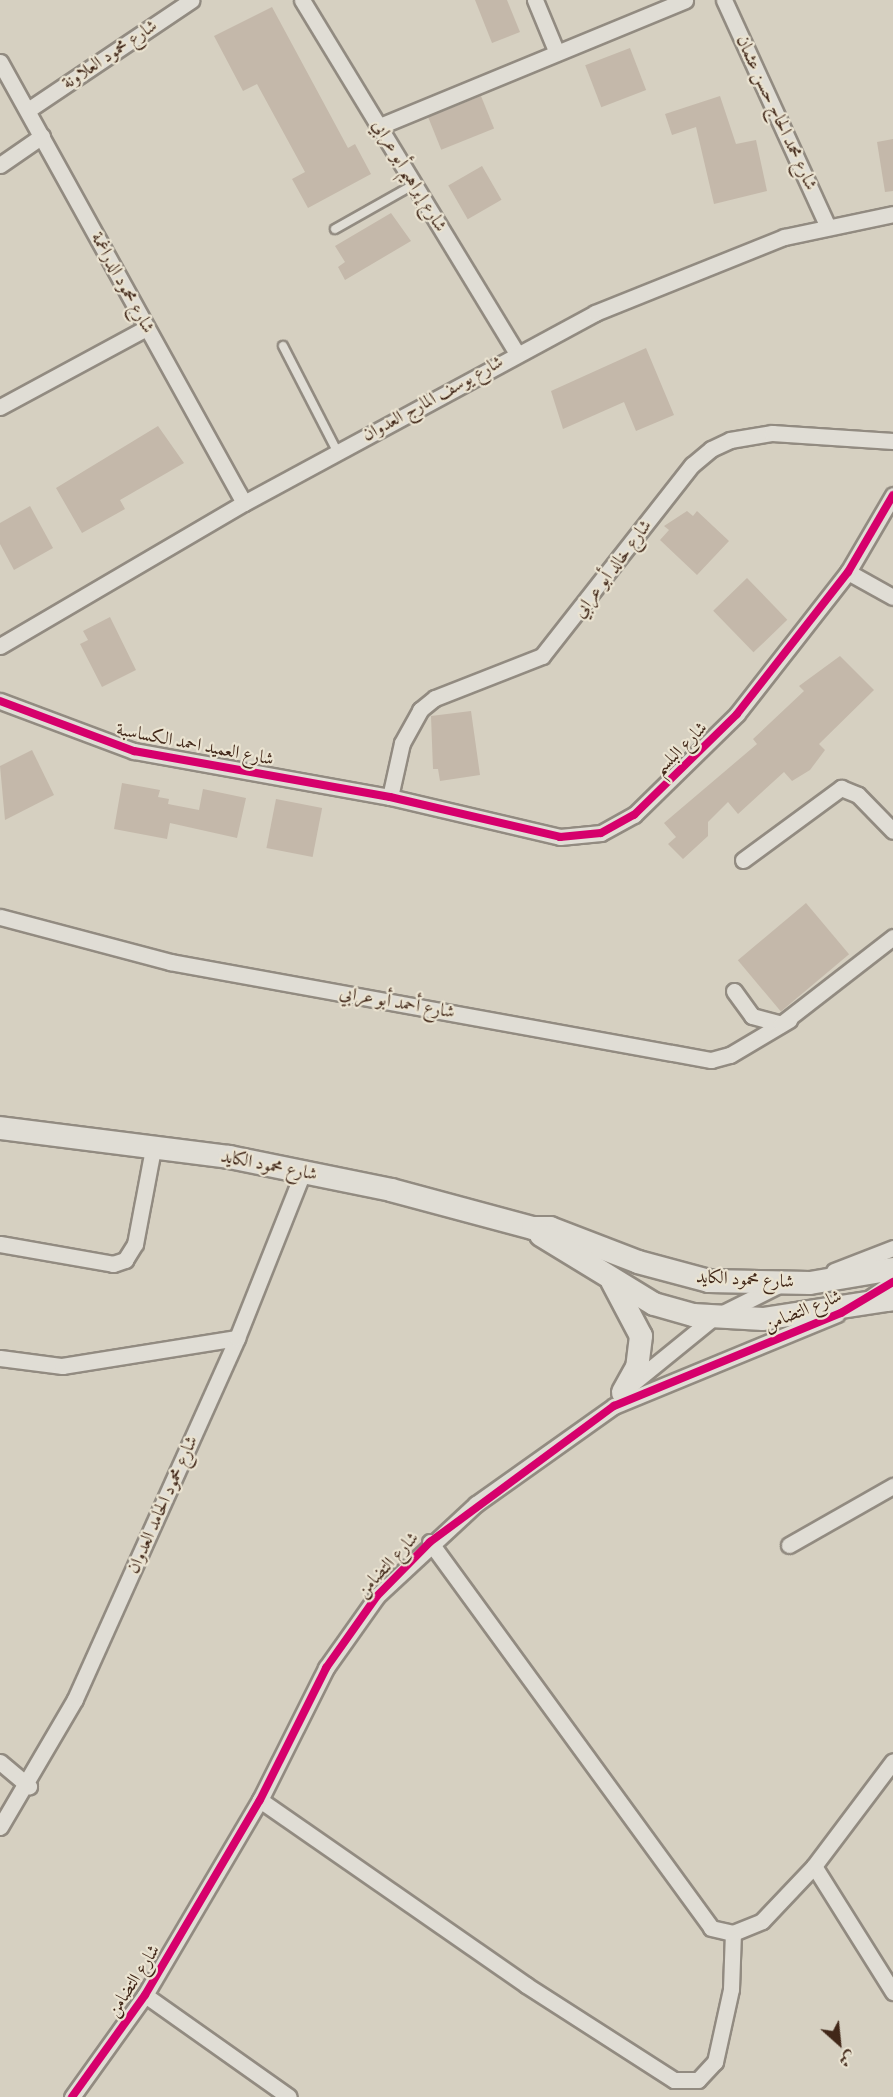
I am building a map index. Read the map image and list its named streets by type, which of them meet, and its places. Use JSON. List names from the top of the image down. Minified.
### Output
{"streets":{"street":["شارع محمود العلاونة","شارع محمد الحاج حسن عثمان","شارع إبراهيم أبو عرابي","شارع محمود الدراغمة","شارع يوسف المارج العدوان","شارع خالد أبو عرابي","شارع العميد احمد الكساسبة","شارع البلسم","شارع أحمد أبو عرابي","شارع محمود الكايد","شارع التضامن","شارع محمود الحامد العدوان"]},"crossings":[["شارع محمود العلاونة","شارع محمود الدراغمة"],["شارع محمد الحاج حسن عثمان","شارع يوسف المارج العدوان"],["شارع إبراهيم أبو عرابي","شارع يوسف المارج العدوان"],["شارع محمود الدراغمة","شارع يوسف المارج العدوان"],["شارع خالد أبو عرابي","شارع العميد احمد الكساسبة"],["شارع خالد أبو عرابي","شارع البلسم"],["شارع العميد احمد الكساسبة","شارع البلسم"],["شارع محمود الكايد","شارع التضامن"],["شارع محمود الكايد","شارع محمود الحامد العدوان"]],"north":"bottom right"}
